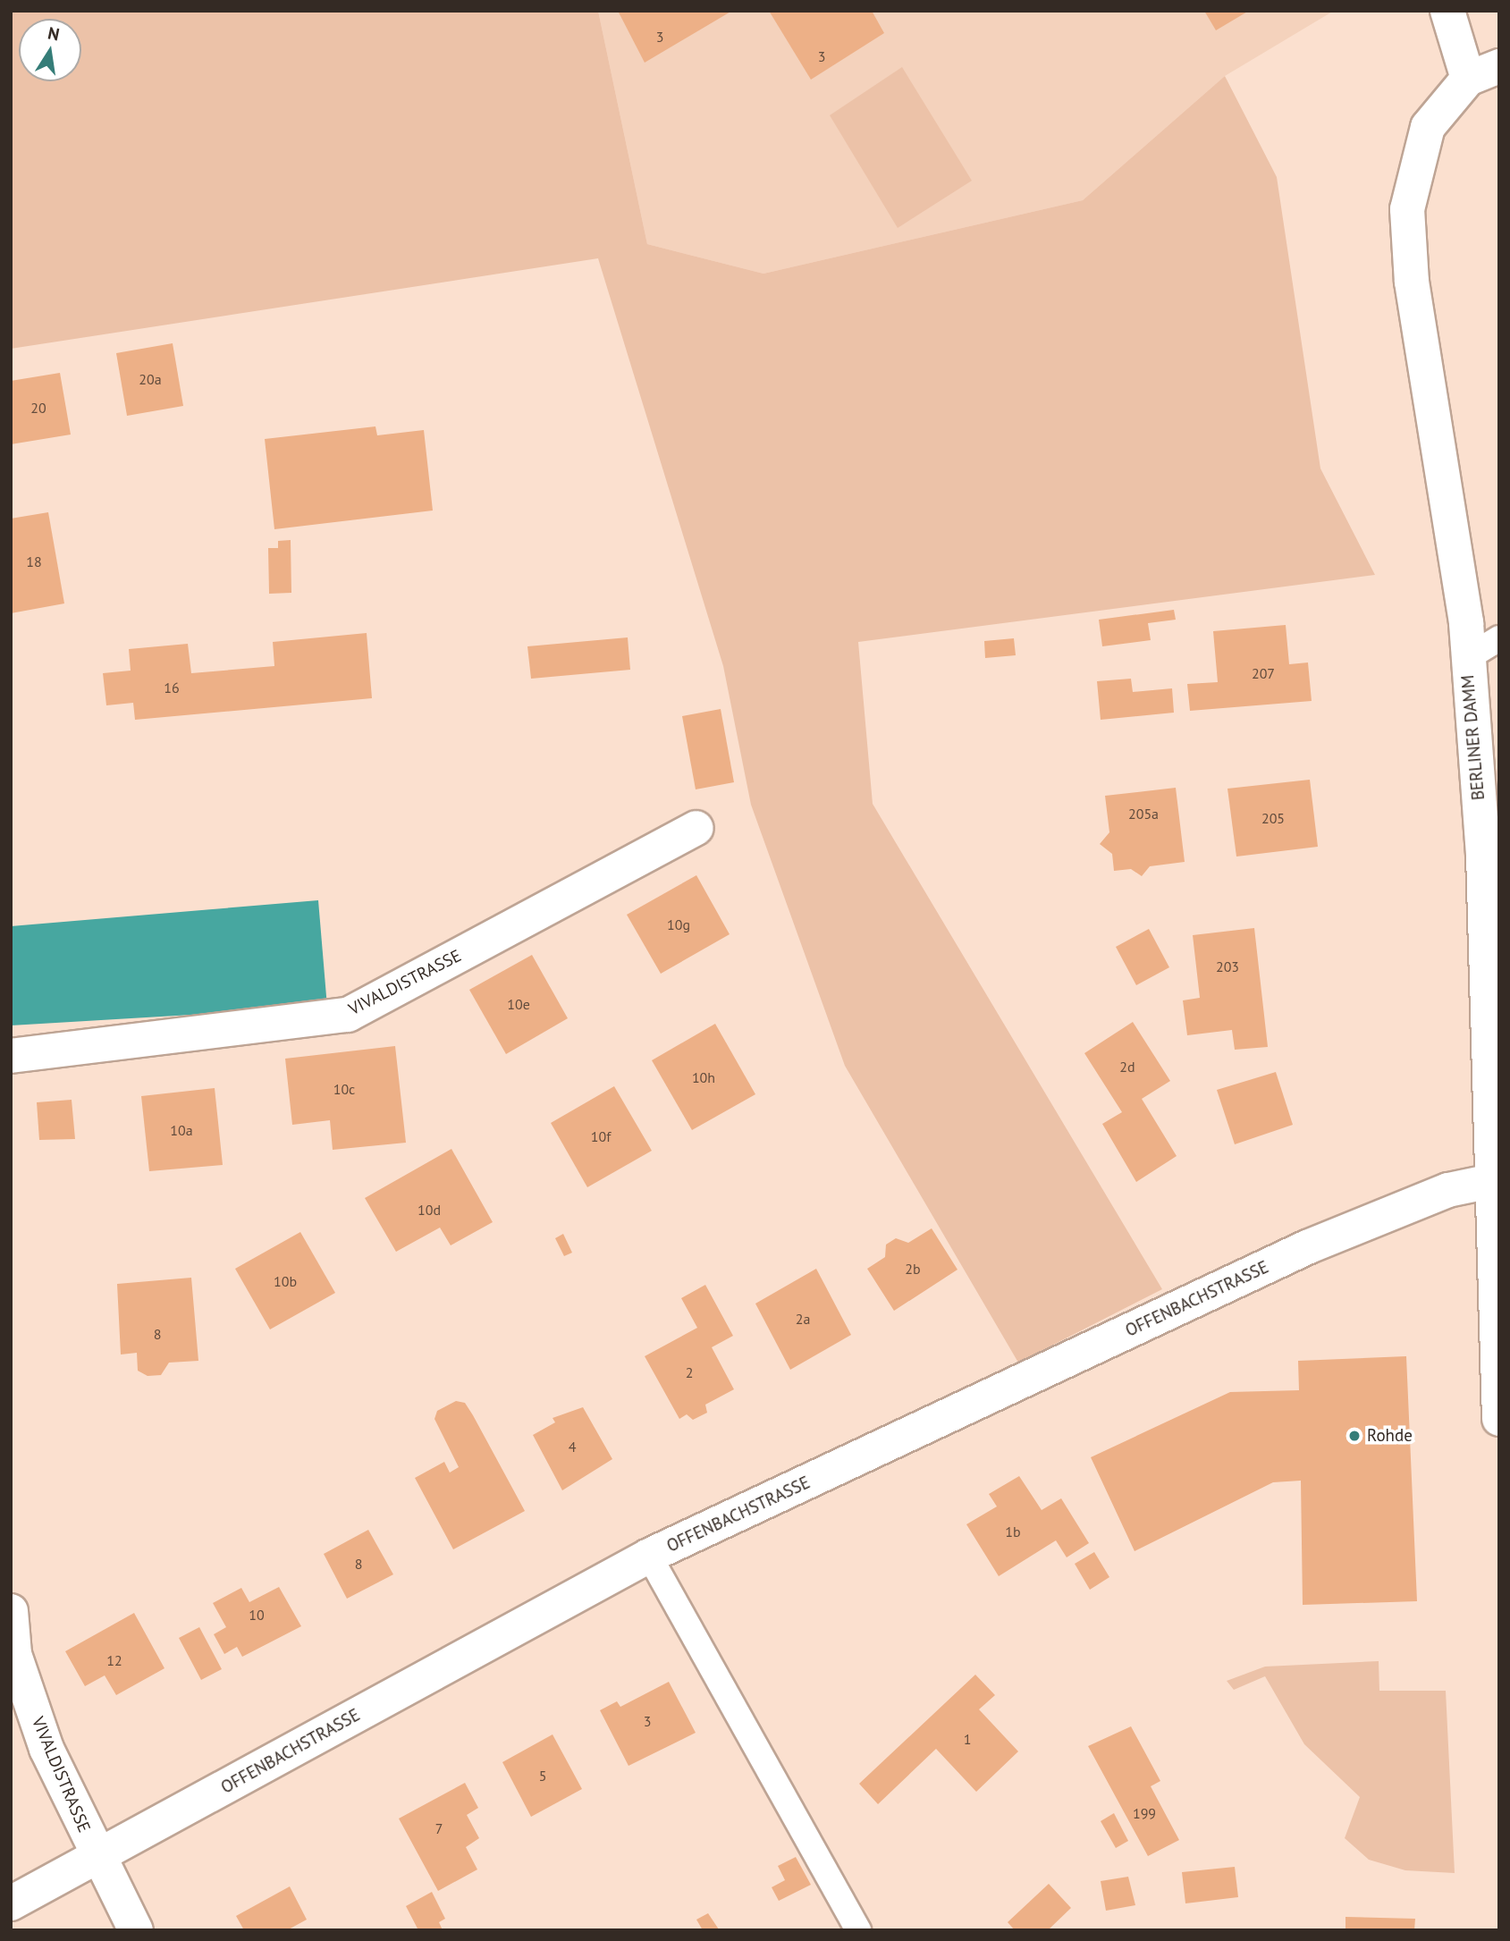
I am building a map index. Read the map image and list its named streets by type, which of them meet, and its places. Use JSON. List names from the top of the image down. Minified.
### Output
{"streets":{"street":["BERLINER DAMM","VIVALDISTRASSE","OFFENBACHSTRASSE"]},"crossings":[["BERLINER DAMM","OFFENBACHSTRASSE"],["VIVALDISTRASSE","OFFENBACHSTRASSE"]],"places":["Rohde"],"house_numbers":["3","3","20a","20","18","207","16","205a","205","10g","203","10e","2d","10h","10c","10a","10f","10d","2b","10b","2a","8","2","4","1b","8","10","12","3","1","5","199","7"],"north":"top"}
